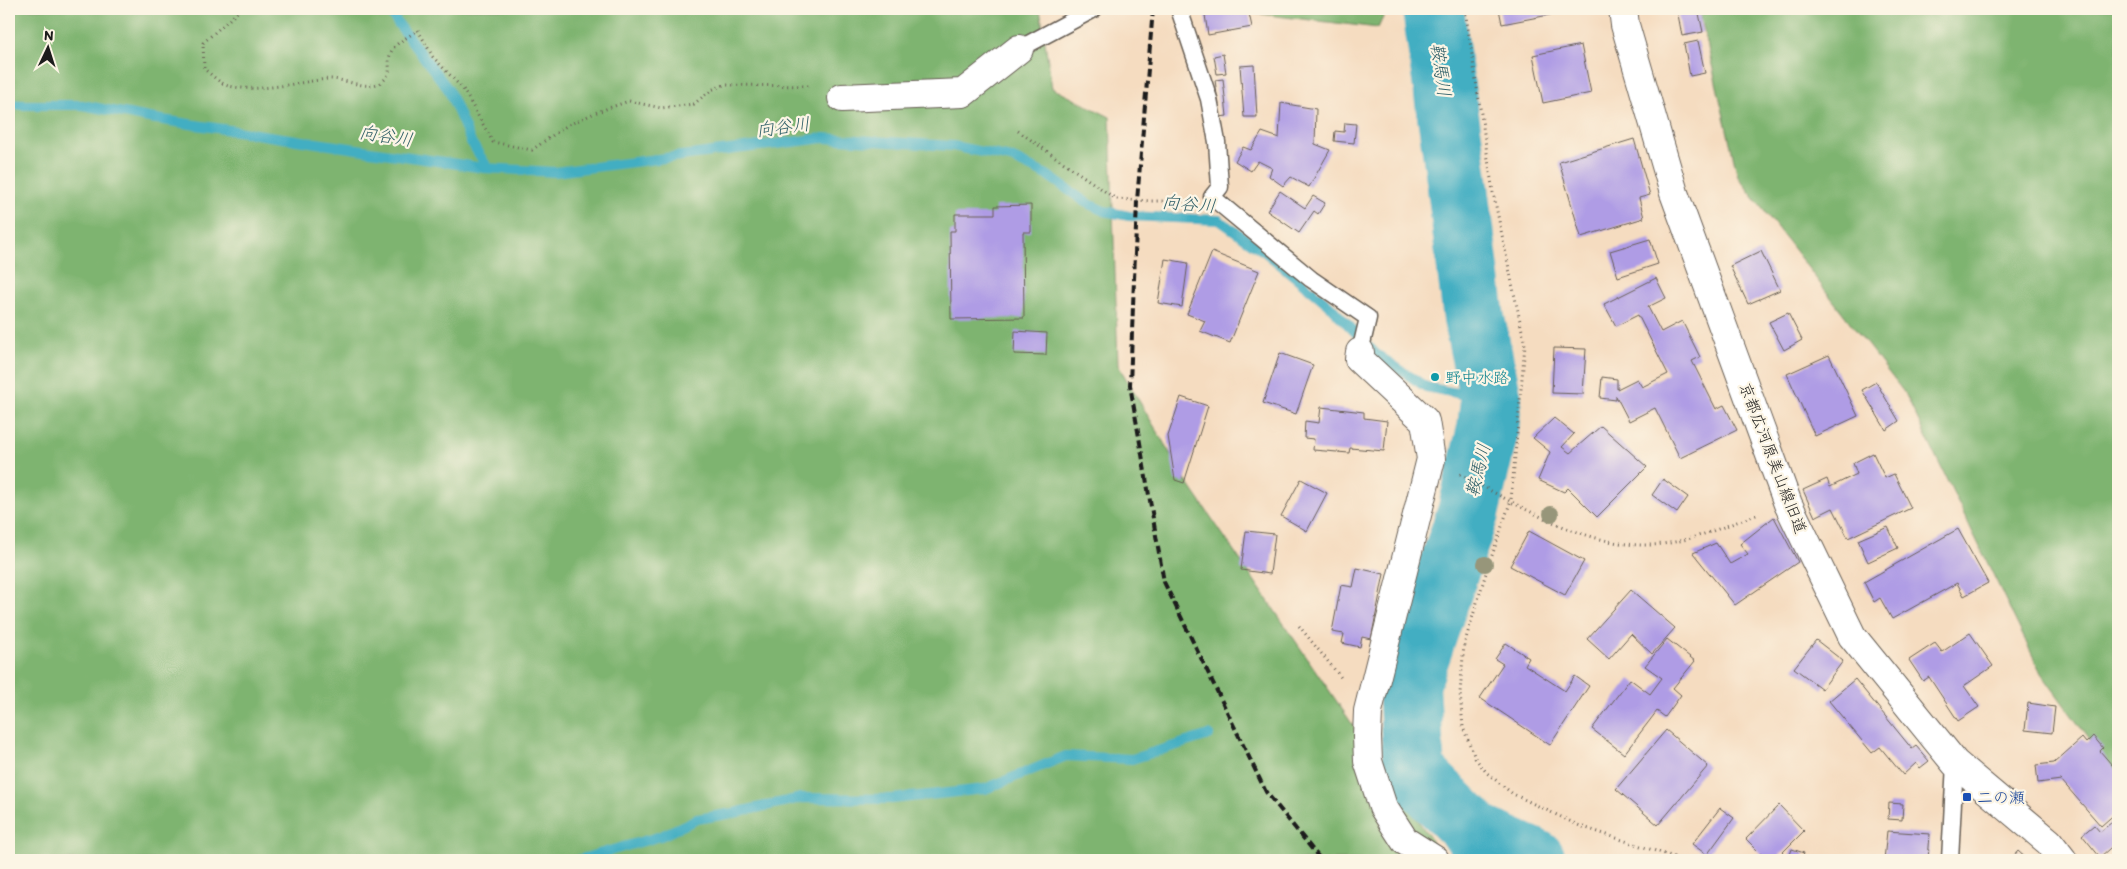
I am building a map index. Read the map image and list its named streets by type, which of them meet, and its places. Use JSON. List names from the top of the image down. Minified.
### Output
{"streets":{"street":["京都広河原美山線旧道"]},"water":["鞍馬川","向谷川"],"places":{"other":["野中水路"],"transit":["二の瀬"]},"north":"top"}
